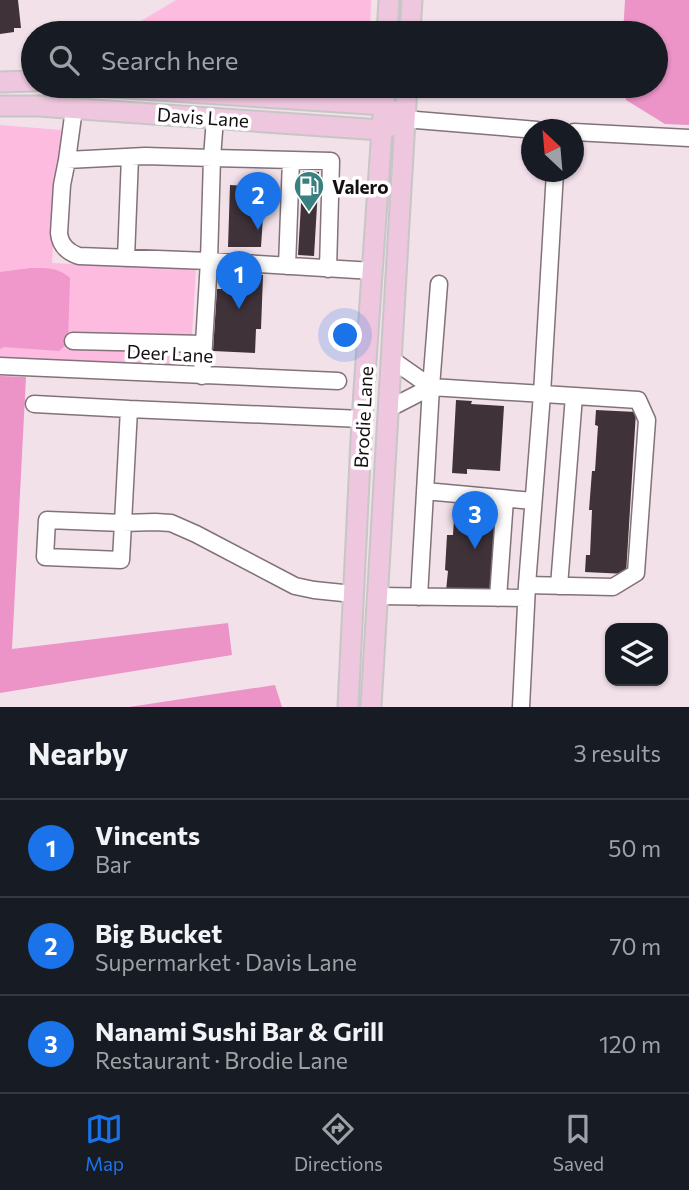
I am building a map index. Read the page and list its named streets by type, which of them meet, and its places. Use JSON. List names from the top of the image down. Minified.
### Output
{"streets":{"main road":["Davis Lane","Brodie Lane"],"street":["Deer Lane"]},"crossings":[["Davis Lane","Brodie Lane"]],"places":{"fuel station":["Valero"]},"north":"top left","page":{"search":"Search here","pins":["2","1","3"],"heading":["Nearby","3 results"],"list":[{"mark":"1","name":"Vincents","note":"Bar","value":"50 m"},{"mark":"2","name":"Big Bucket","note":"Supermarket · Davis Lane","value":"70 m"},{"mark":"3","name":"Nanami Sushi Bar & Grill","note":"Restaurant · Brodie Lane","value":"120 m"}],"nav":["Map","Directions","Saved"]}}
